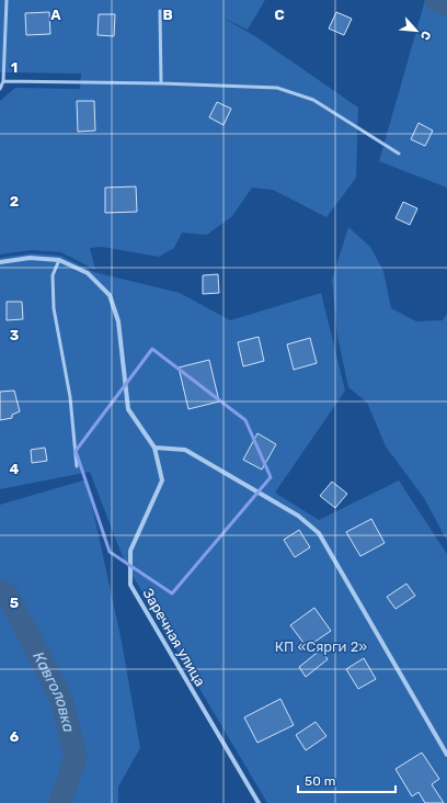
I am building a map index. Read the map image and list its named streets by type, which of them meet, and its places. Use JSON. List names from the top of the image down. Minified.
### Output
{"streets":{"street":["Заречная улица"]},"water":["Кавголовка"],"parks":["КП «Сярги 2»"],"scale_bar":"50 m","north":"bottom right","grid":{"columns":["A","B","C"],"rows":["1","2","3","4","5","6"]}}
